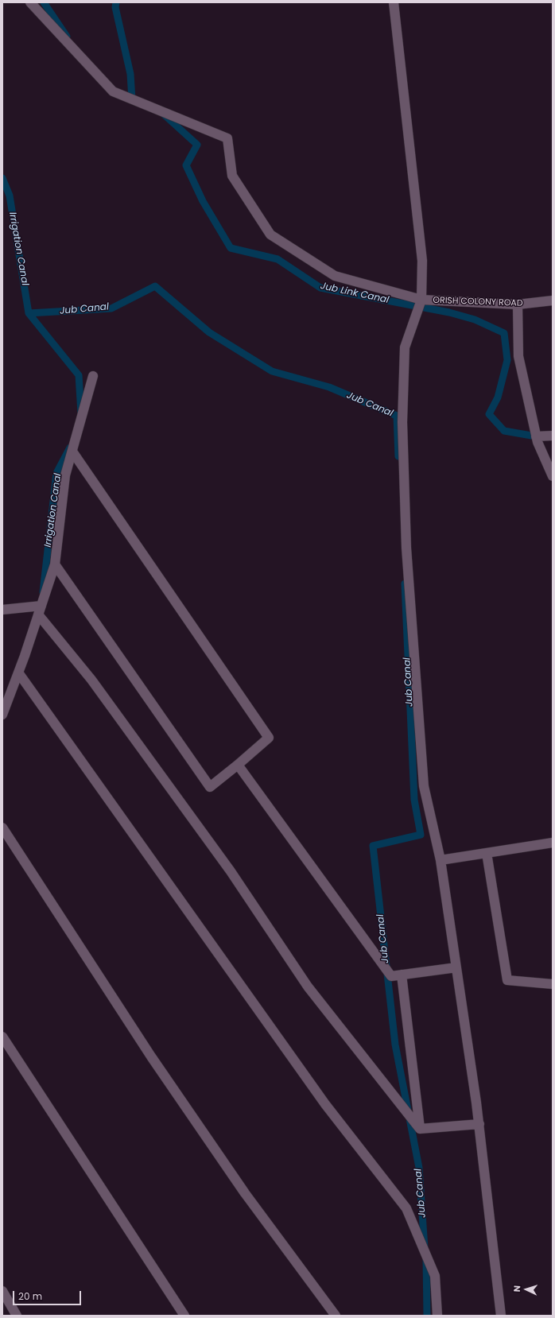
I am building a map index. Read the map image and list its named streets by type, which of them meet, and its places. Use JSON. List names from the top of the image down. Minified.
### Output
{"streets":{"street":["ORISH COLONY ROAD"]},"water":["Irrigation Canal","Jub Link Canal","Jub Canal"],"scale_bar":"20 m","north":"left"}
